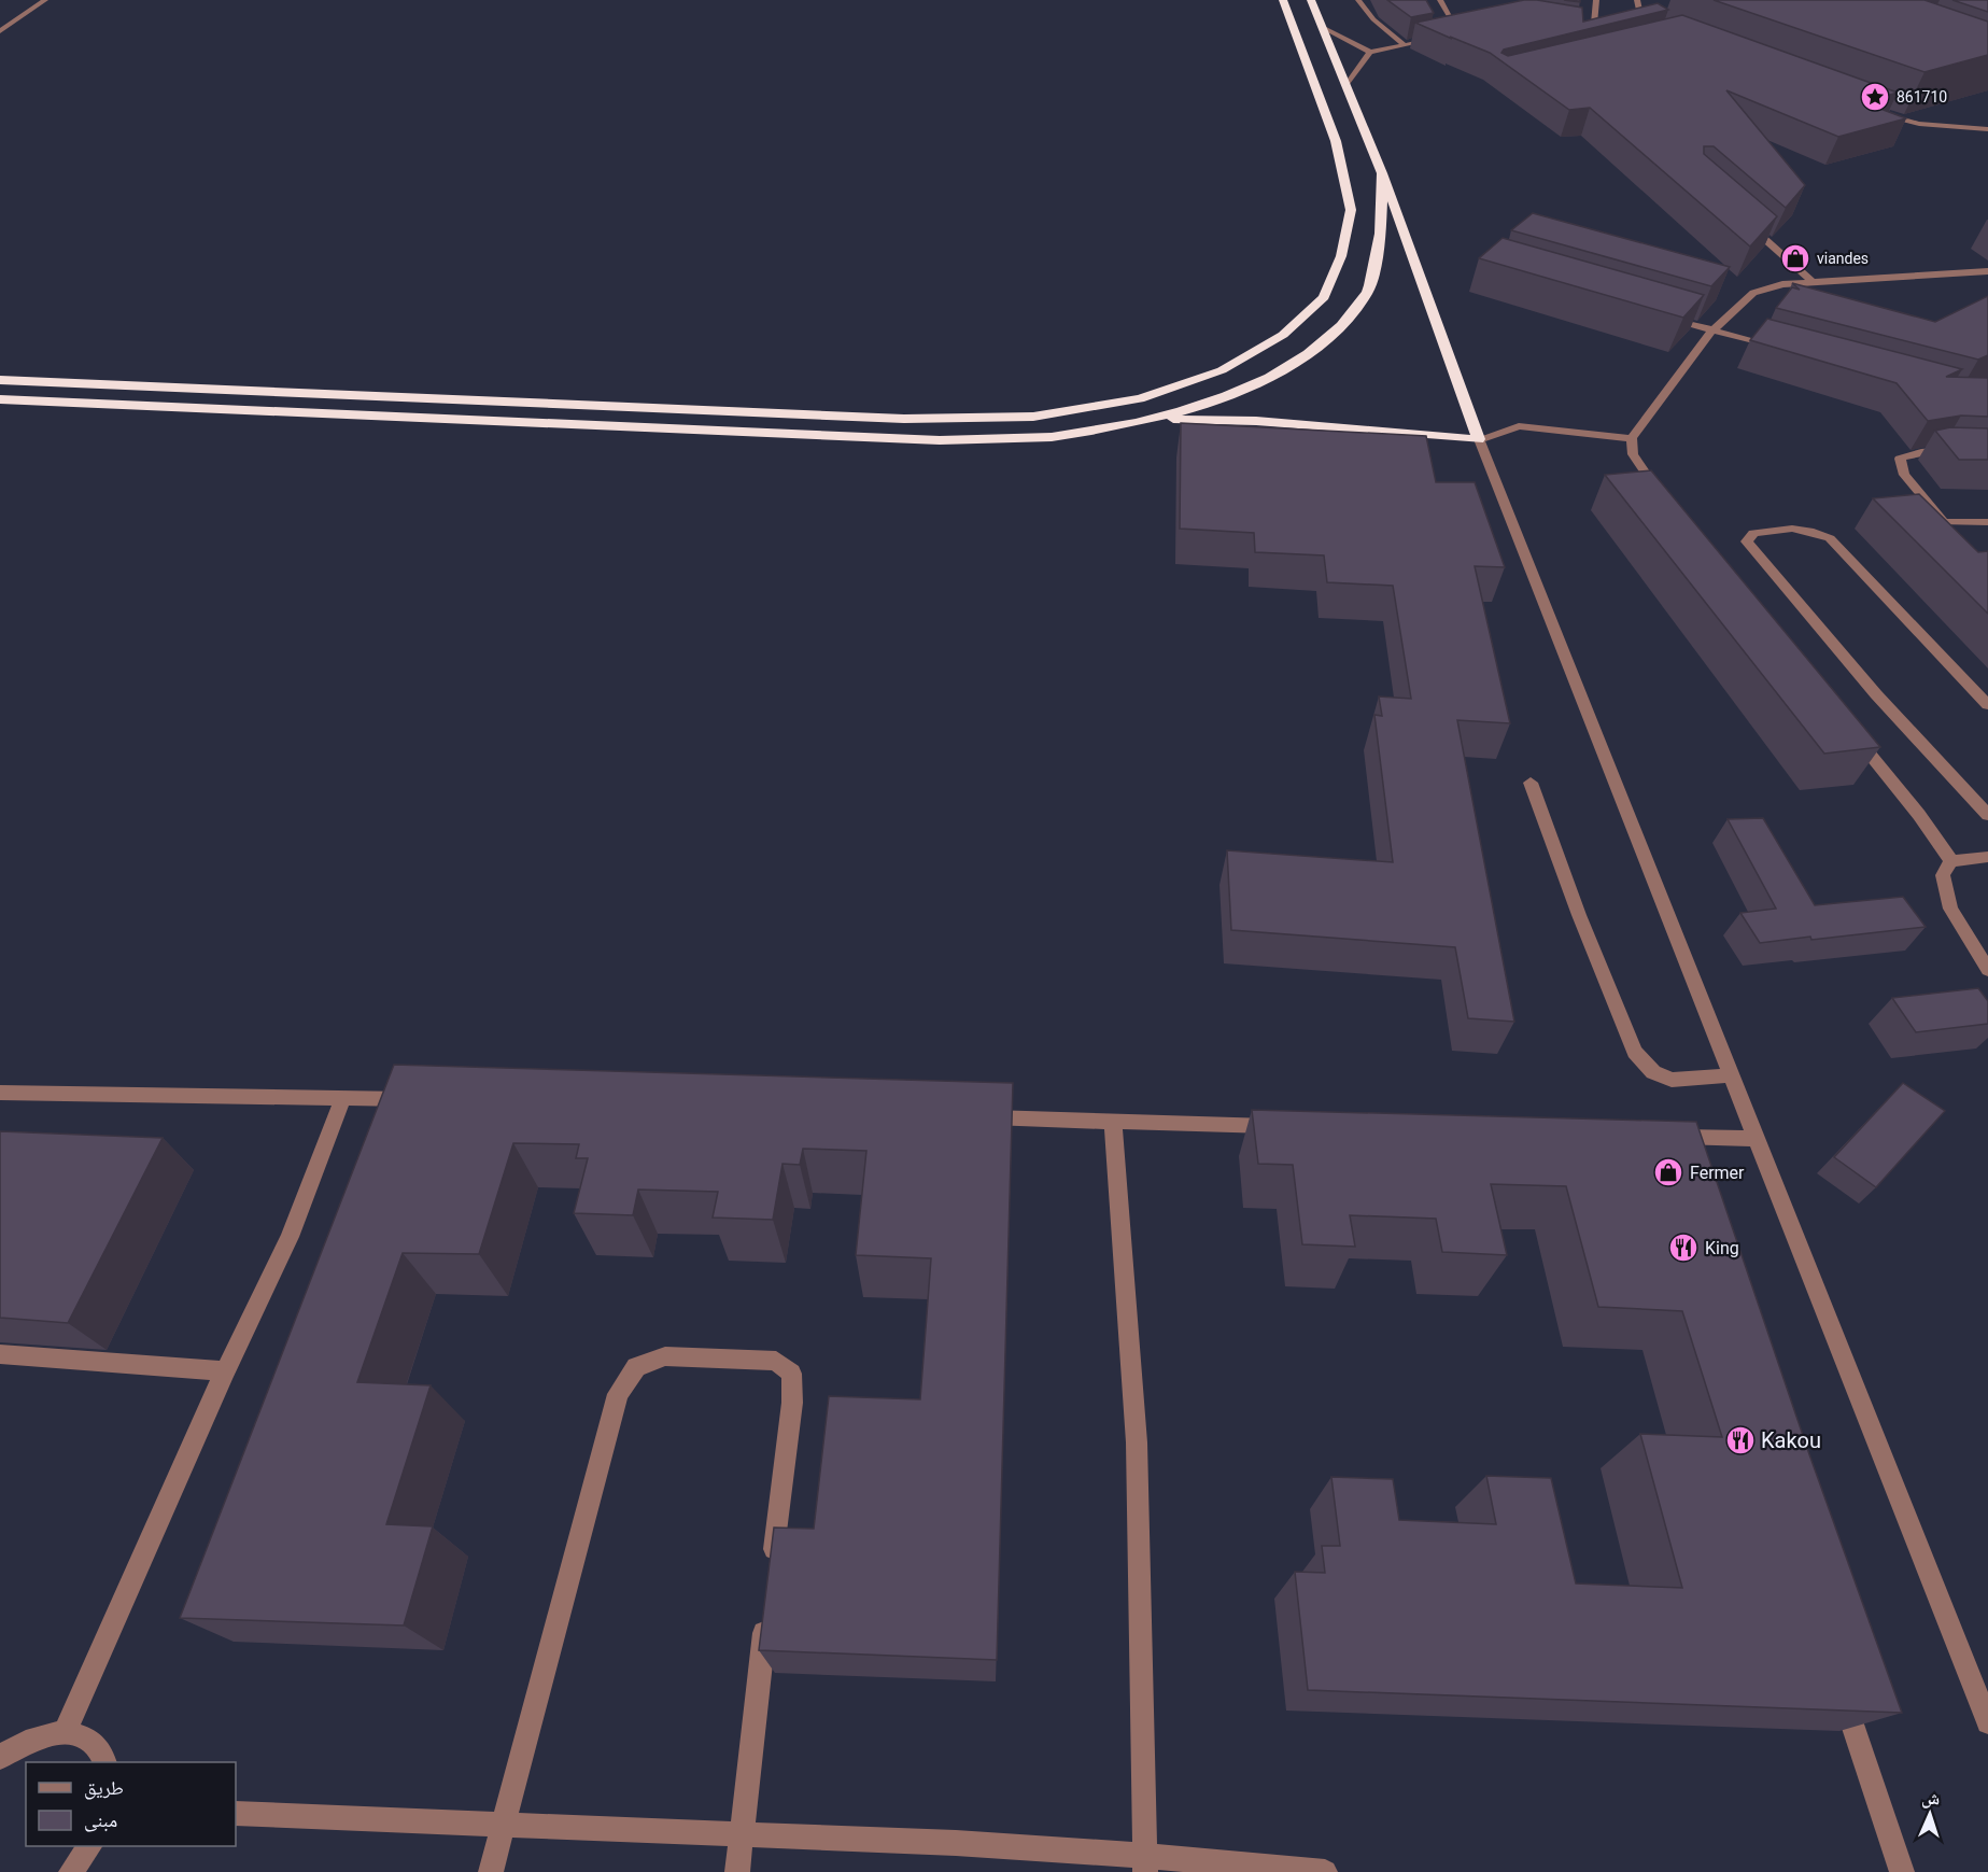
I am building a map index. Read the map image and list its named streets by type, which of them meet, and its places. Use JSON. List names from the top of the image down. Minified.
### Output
{"places":{"place":["861710"],"shop":["viandes","Fermer"],"restaurant":["King","Kakou"]},"legend":["طريق","مبنى"],"north":"top"}
